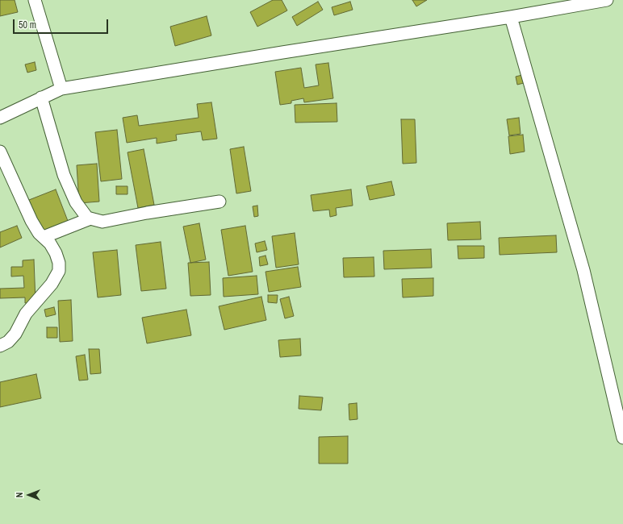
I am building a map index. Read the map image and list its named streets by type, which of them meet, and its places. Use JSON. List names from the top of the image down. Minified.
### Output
{"scale_bar":"50 m","north":"left"}
